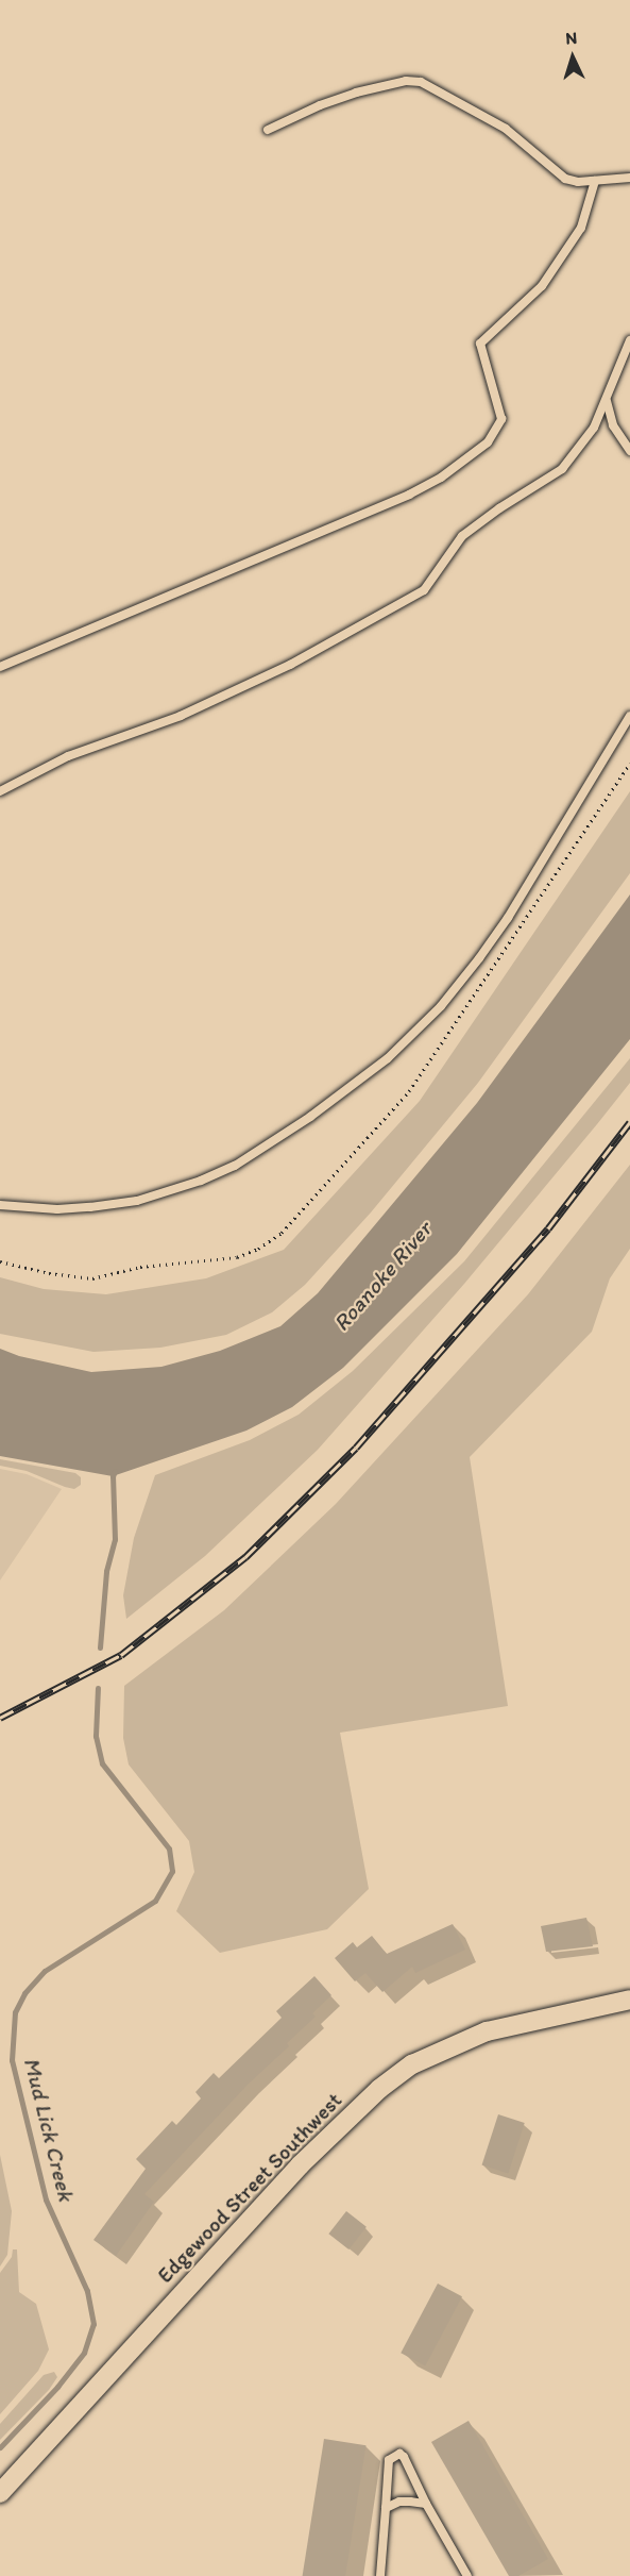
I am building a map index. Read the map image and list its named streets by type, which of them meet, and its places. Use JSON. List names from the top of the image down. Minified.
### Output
{"streets":{"street":["Edgewood Street Southwest"]},"water":["Roanoke River","Mud Lick Creek"],"north":"top"}
